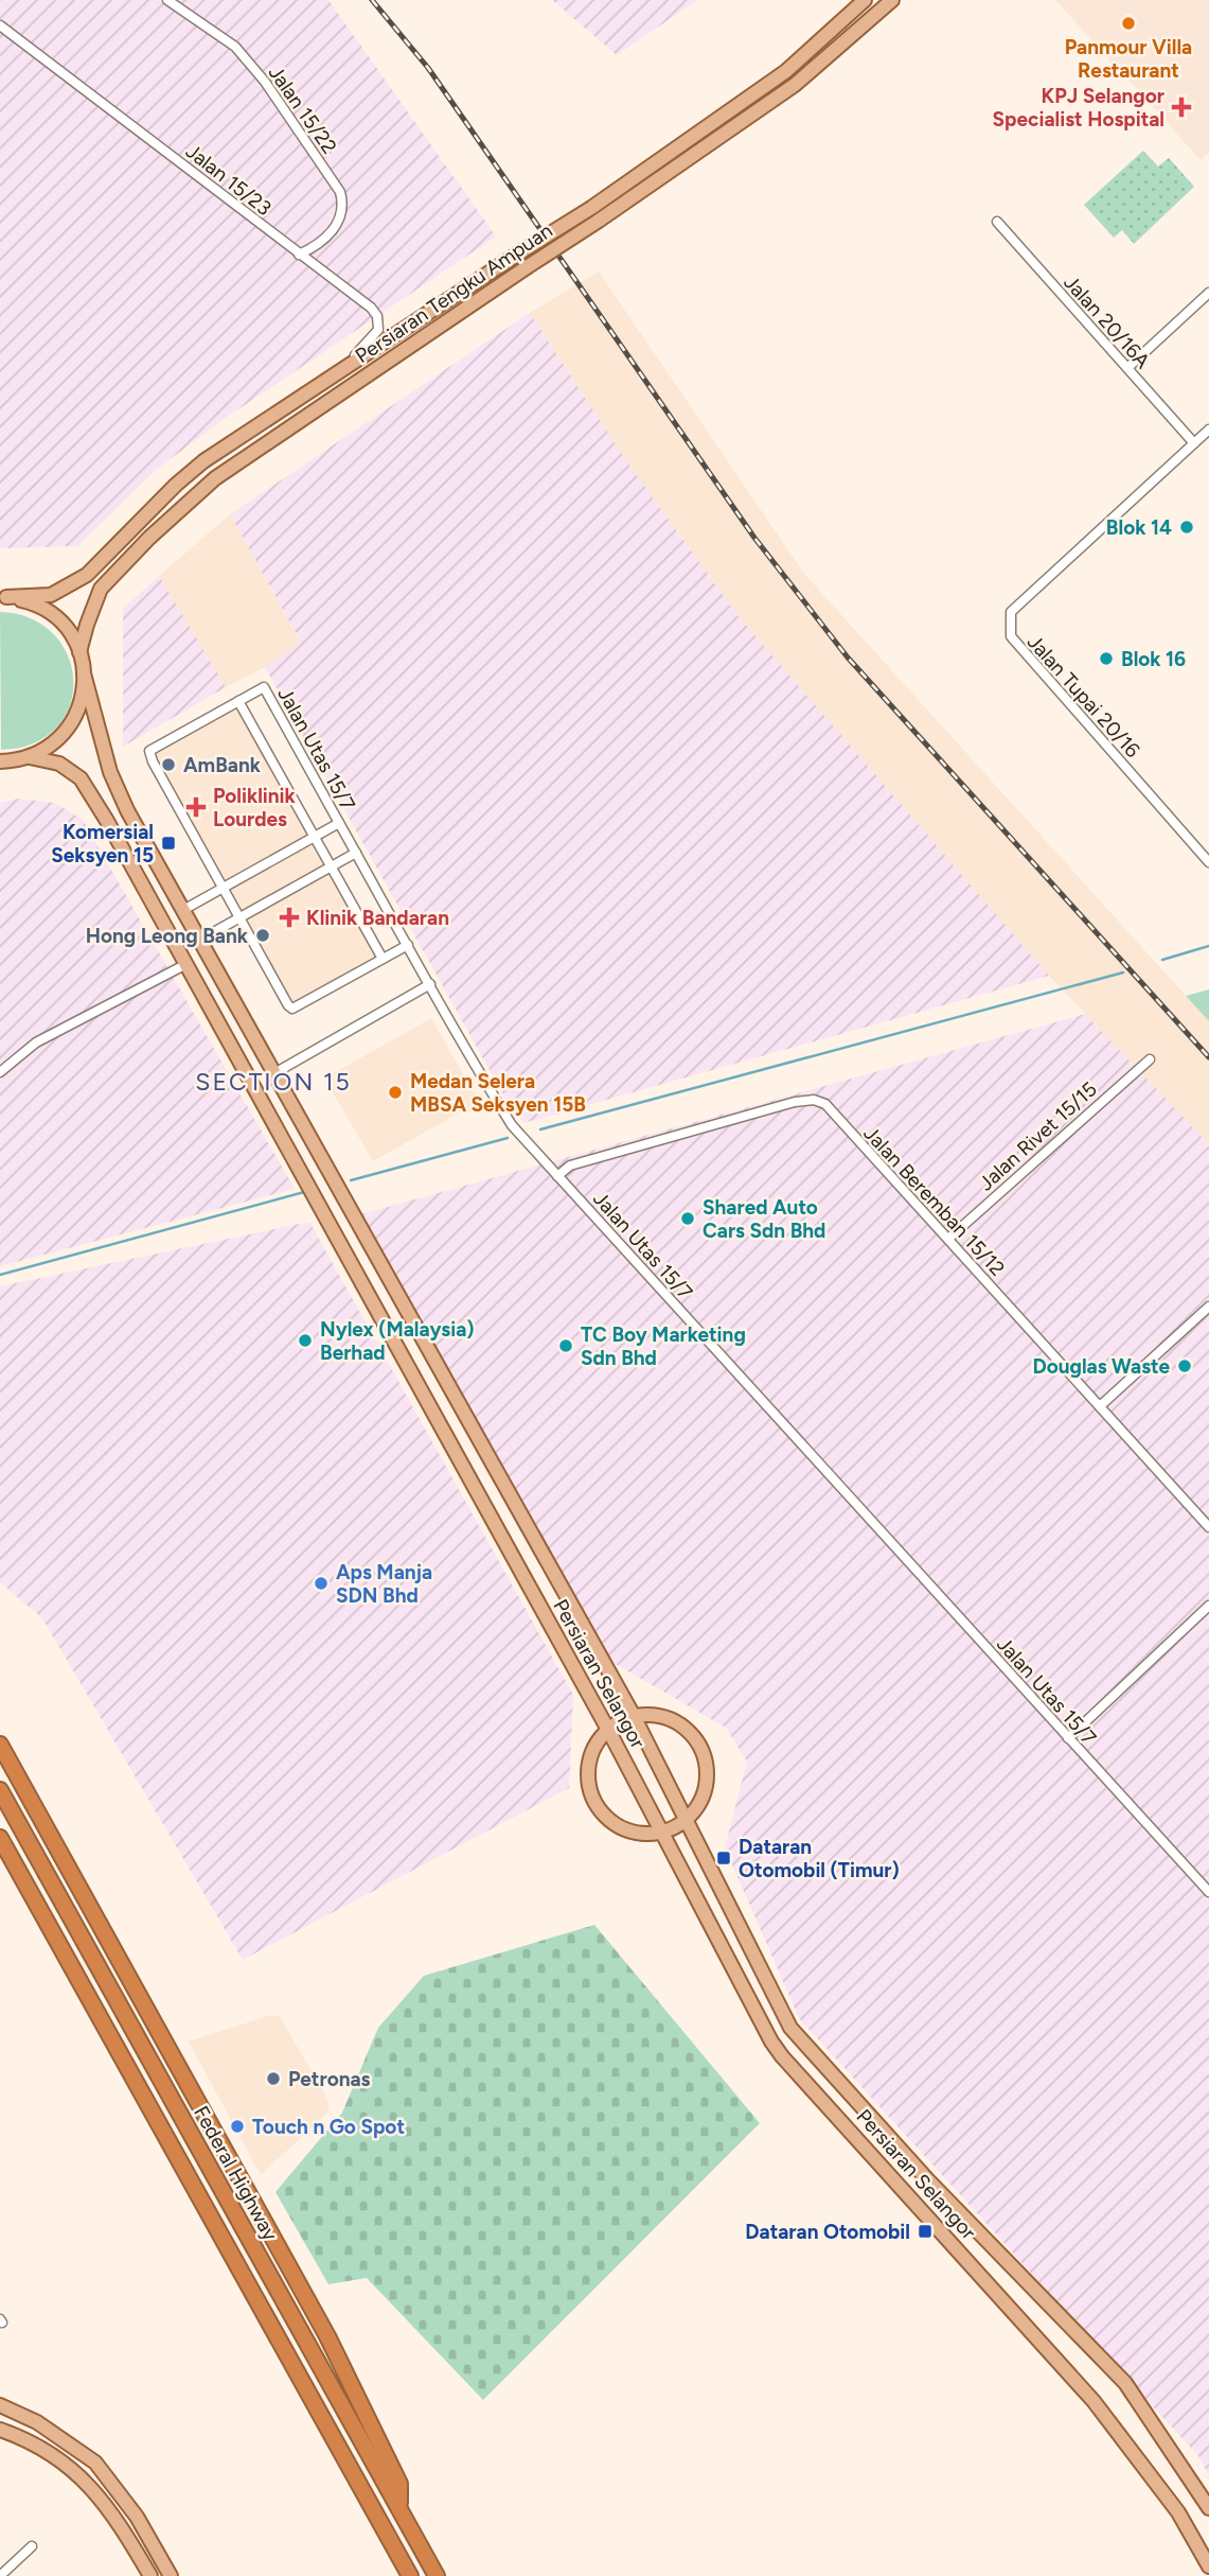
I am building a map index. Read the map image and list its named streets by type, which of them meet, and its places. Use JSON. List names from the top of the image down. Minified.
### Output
{"streets":{"highway":["Federal Highway"],"main road":["Persiaran Tengku Ampuan","Persiaran Selangor"],"street":["Jalan 15/22","Jalan 15/23","Jalan 20/16A","Jalan Tupai 20/16","Jalan Utas 15/7","Jalan Rivet 15/15","Jalan Beremban 15/12"]},"crossings":[["Jalan 15/22","Jalan 15/23"],["Jalan 15/23","Persiaran Tengku Ampuan"],["Persiaran Tengku Ampuan","Persiaran Selangor"],["Jalan 20/16A","Jalan Tupai 20/16"],["Jalan Utas 15/7","Jalan Beremban 15/12"],["Jalan Rivet 15/15","Jalan Beremban 15/12"]],"districts":["SECTION 15"],"places":{"other":["Panmour Villa Restaurant","Blok 14","Blok 16","AmBank","Hong Leong Bank","Medan Selera MBSA Seksyen 15B","Shared Auto Cars Sdn Bhd","Nylex (Malaysia) Berhad","TC Boy Marketing Sdn Bhd","Douglas Waste","Aps Manja SDN Bhd","Petronas","Touch n Go Spot"],"health":["KPJ Selangor Specialist Hospital","Poliklinik Lourdes","Klinik Bandaran"],"transit":["Komersial Seksyen 15","Dataran Otomobil (Timur)","Dataran Otomobil"]}}
